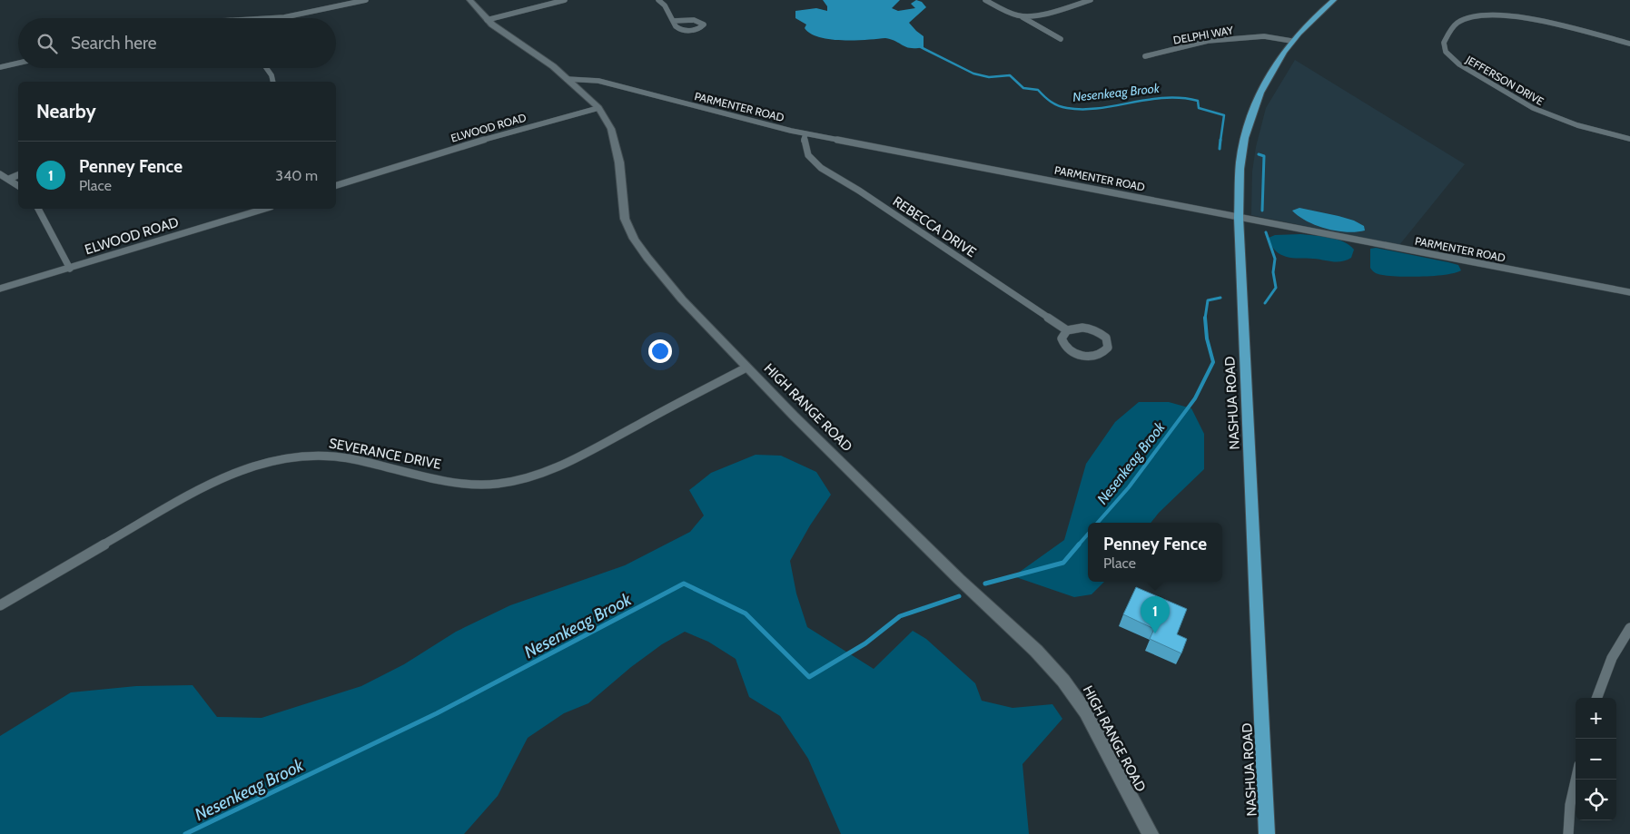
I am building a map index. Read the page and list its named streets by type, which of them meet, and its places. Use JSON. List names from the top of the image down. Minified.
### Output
{"streets":{"main road":["NASHUA ROAD"],"street":["DELPHI WAY","JEFFERSON DRIVE","PARMENTER ROAD","ELWOOD ROAD","REBECCA DRIVE","HIGH RANGE ROAD","SEVERANCE DRIVE"]},"crossings":[["DELPHI WAY","NASHUA ROAD"],["PARMENTER ROAD","REBECCA DRIVE"],["PARMENTER ROAD","NASHUA ROAD"],["PARMENTER ROAD","HIGH RANGE ROAD"],["ELWOOD ROAD","HIGH RANGE ROAD"],["HIGH RANGE ROAD","SEVERANCE DRIVE"]],"water":["Nesenkeag Brook"],"page":{"search":"Search here","heading":"Nearby","list":[{"mark":"1","name":"Penney Fence","note":"Place","value":"340 m"}],"popup":["Penney Fence","Place"],"pins":"1","map_buttons":["+","−"]}}
